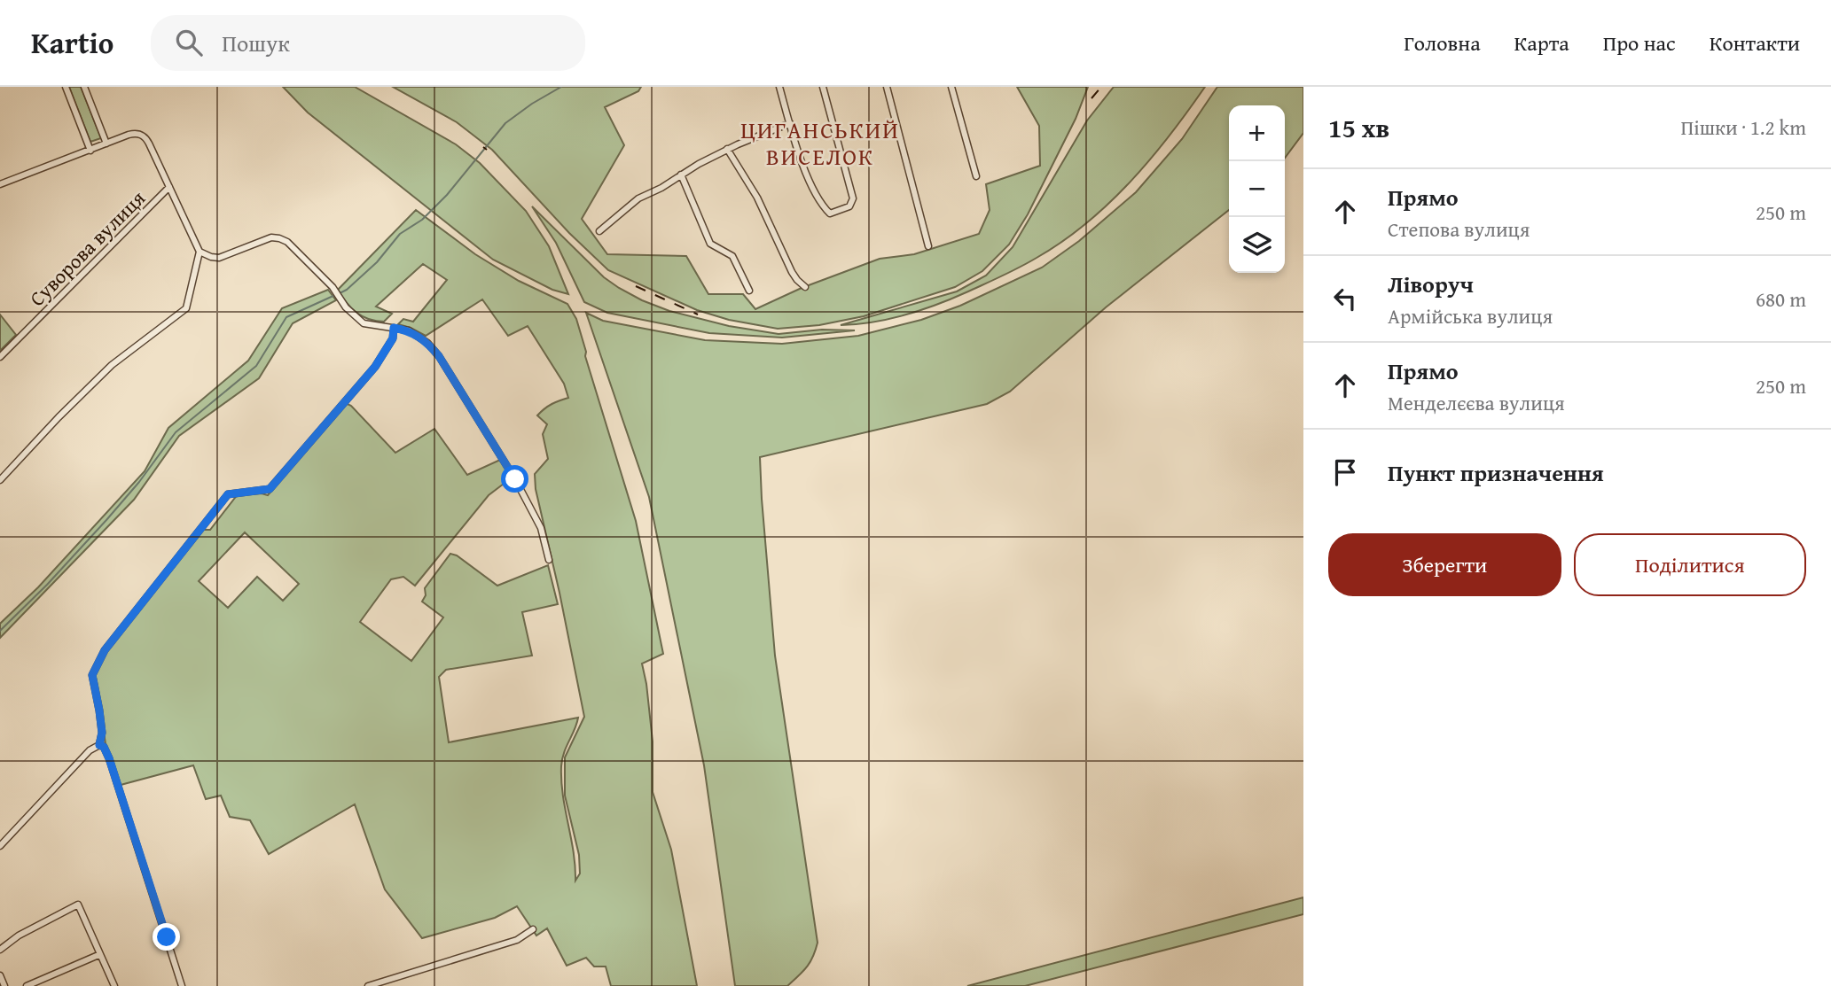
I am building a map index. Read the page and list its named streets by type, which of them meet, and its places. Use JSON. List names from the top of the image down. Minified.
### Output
{"streets":{"street":["Суворова вулиця"]},"districts":["ЦИГАНСЬКИЙ ВИСЕЛОК"],"page":{"header":"Kartio","search":"Пошук","nav":["Головна","Карта","Про нас","Контакти"],"heading":["15 хв","Пішки · 1.2 km"],"map_buttons":["+","−"],"list":[["Прямо","Степова вулиця","250 m"],["Ліворуч","Армійська вулиця","680 m"],["Прямо","Менделєєва вулиця","250 m"],"Пункт призначення"],"buttons":["Зберегти","Поділитися"]}}
